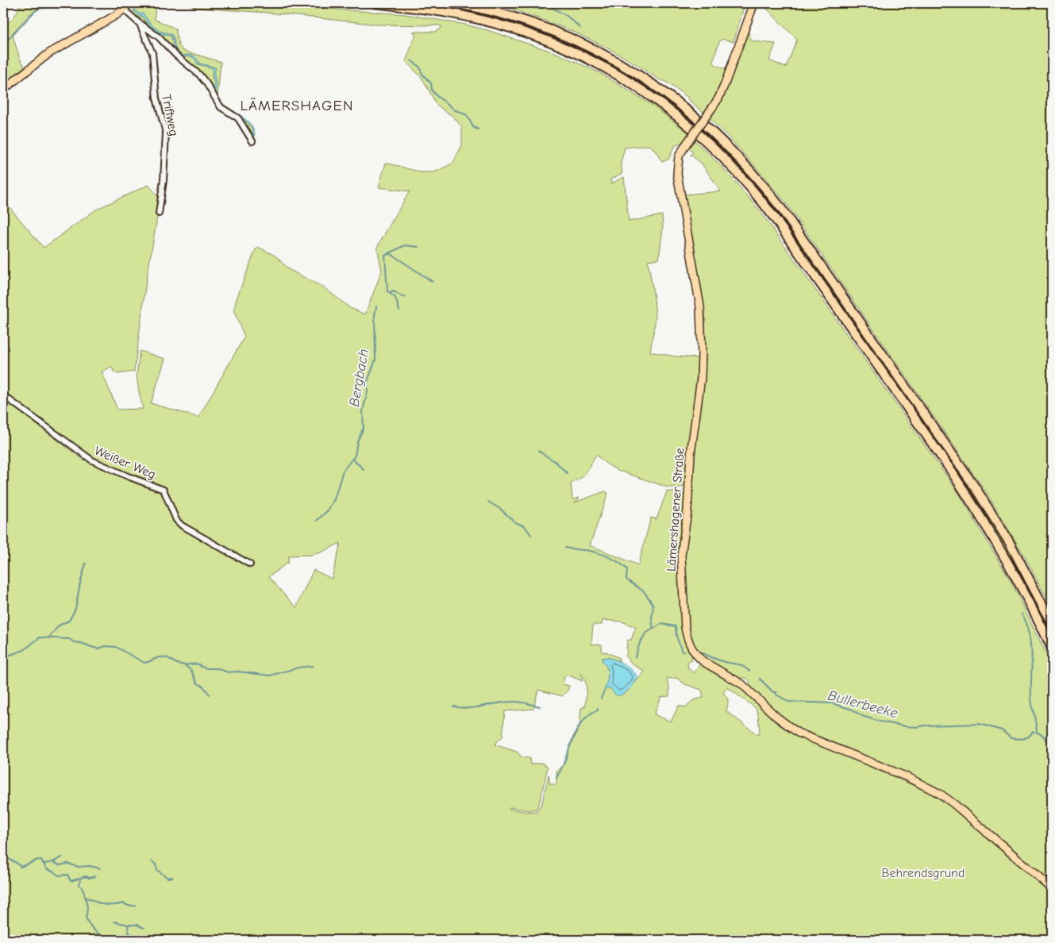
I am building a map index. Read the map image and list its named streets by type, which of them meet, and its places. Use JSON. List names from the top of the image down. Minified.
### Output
{"streets":{"main road":["Lämershagener Straße"],"street":["Triftweg","Weißer Weg"]},"districts":["LÄMERSHAGEN"],"water":["Bergbach","Bullerbeeke"],"parks":["Behrendsgrund"]}
